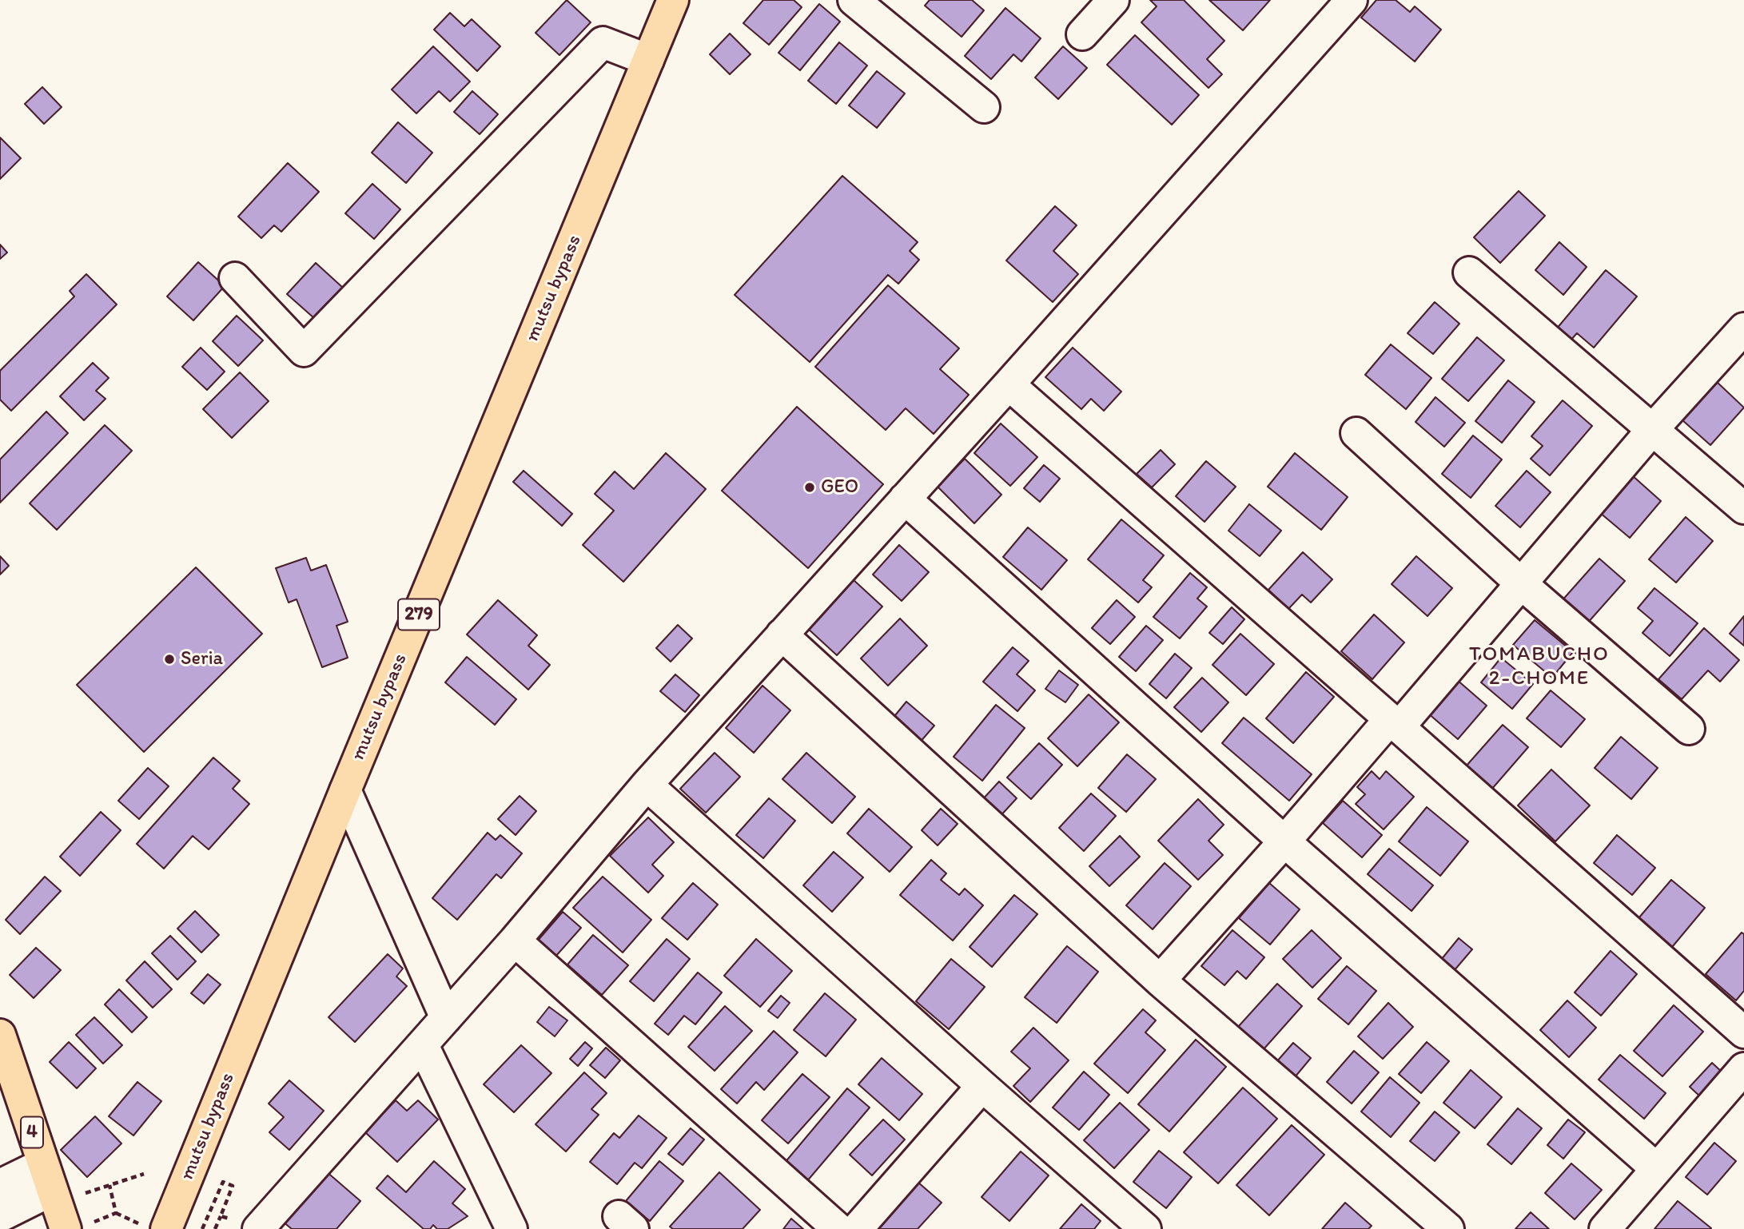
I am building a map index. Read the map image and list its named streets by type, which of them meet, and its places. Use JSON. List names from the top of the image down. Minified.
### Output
{"streets":{"main road":["mutsu bypass","279","4"]},"districts":["TOMABUCHO 2-CHOME"],"places":["GEO","Seria"]}
